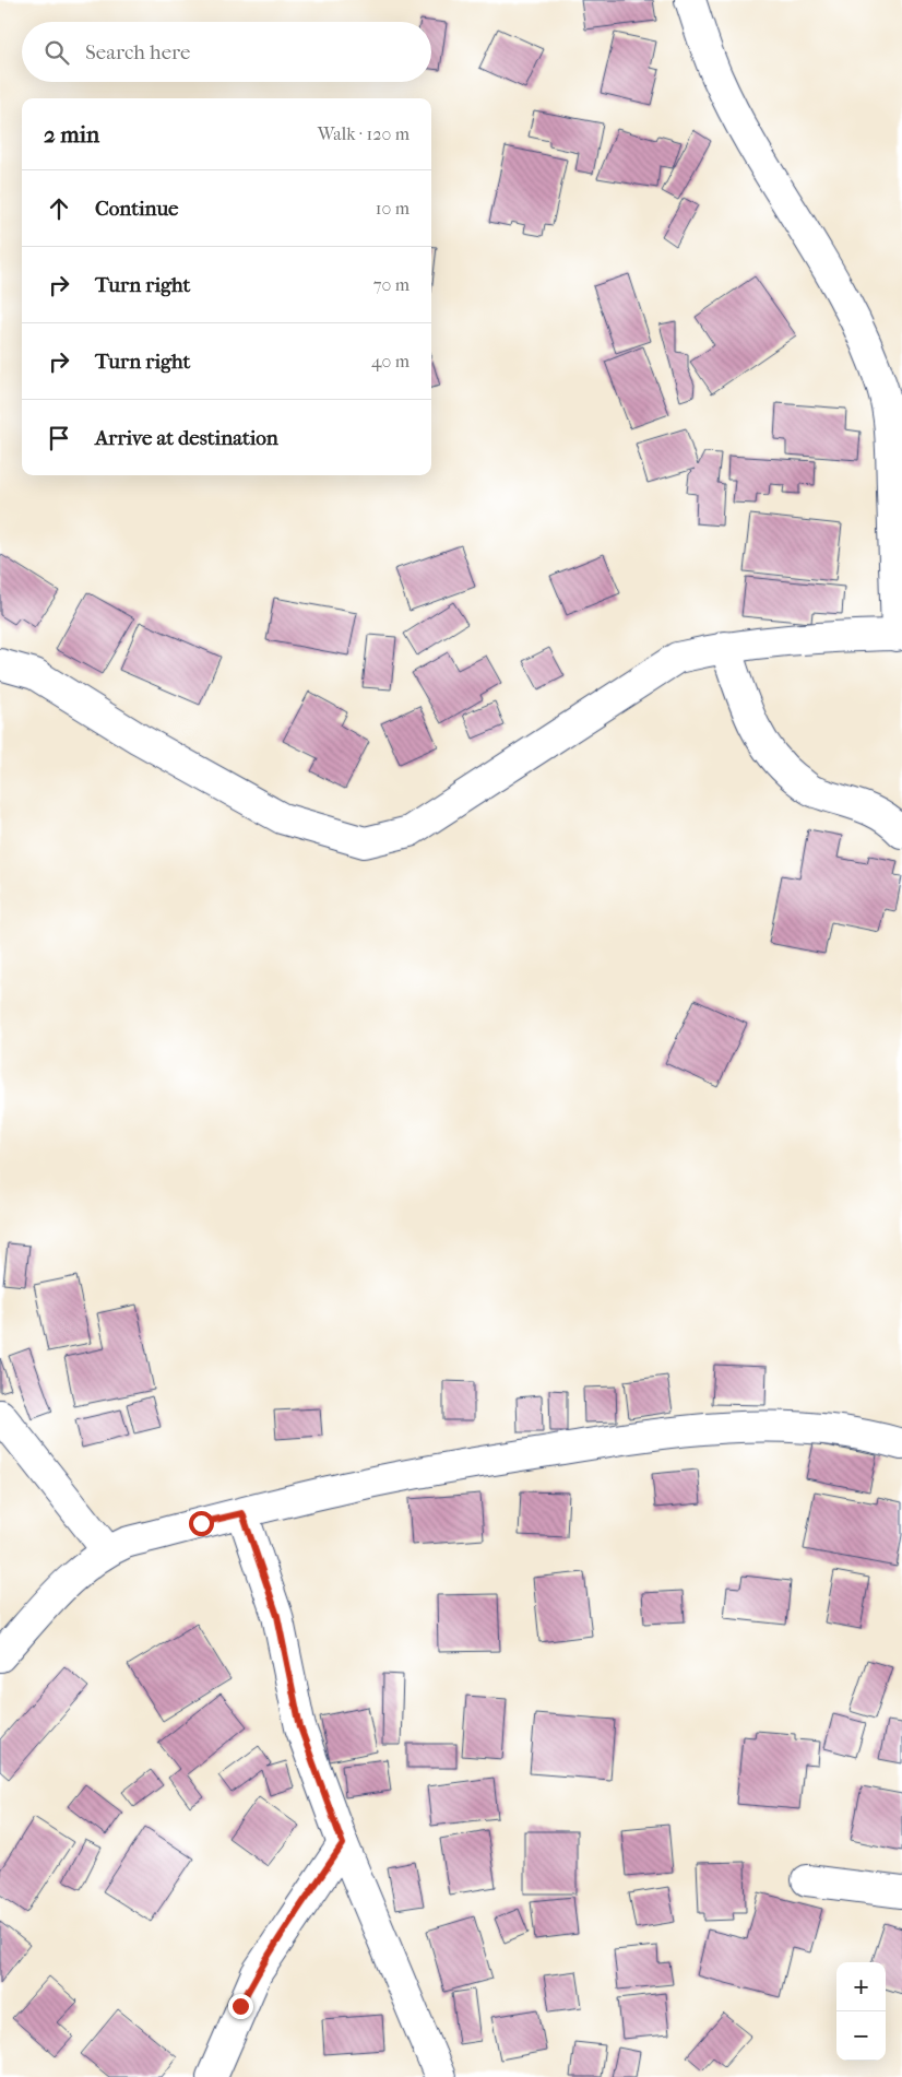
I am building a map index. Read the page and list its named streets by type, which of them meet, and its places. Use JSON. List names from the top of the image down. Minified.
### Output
{"page":{"search":"Search here","heading":["2 min","Walk · 120 m"],"list":[["Continue","10 m"],["Turn right","70 m"],["Turn right","40 m"],"Arrive at destination"],"map_buttons":["+","−"]}}
